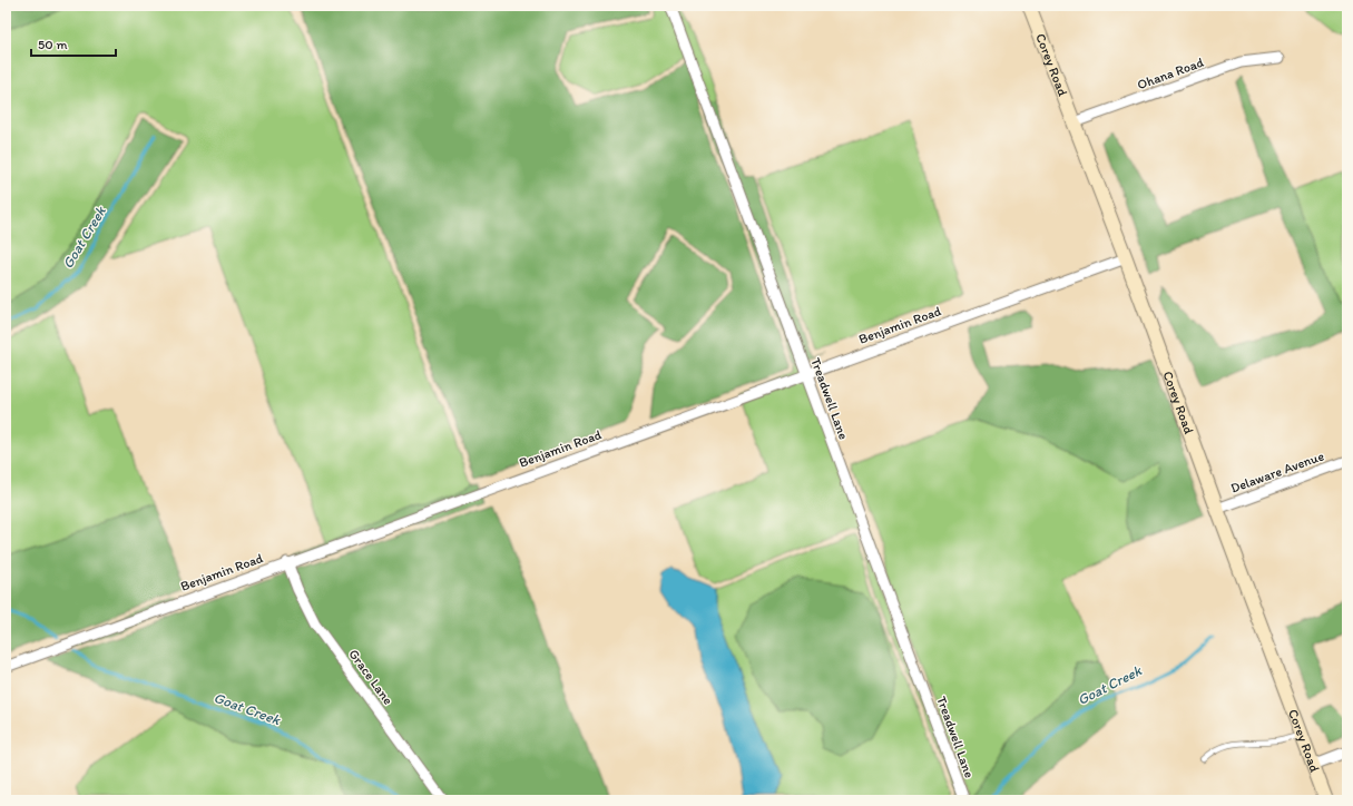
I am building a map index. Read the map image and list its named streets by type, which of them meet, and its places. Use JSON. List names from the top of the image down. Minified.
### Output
{"streets":{"street":["Corey Road","Ohana Road","Benjamin Road","Treadwell Lane","Delaware Avenue","Grace Lane"]},"crossings":[["Corey Road","Ohana Road"],["Corey Road","Benjamin Road"],["Corey Road","Delaware Avenue"],["Benjamin Road","Treadwell Lane"],["Benjamin Road","Grace Lane"]],"water":["Goat Creek"],"scale_bar":"50 m"}
